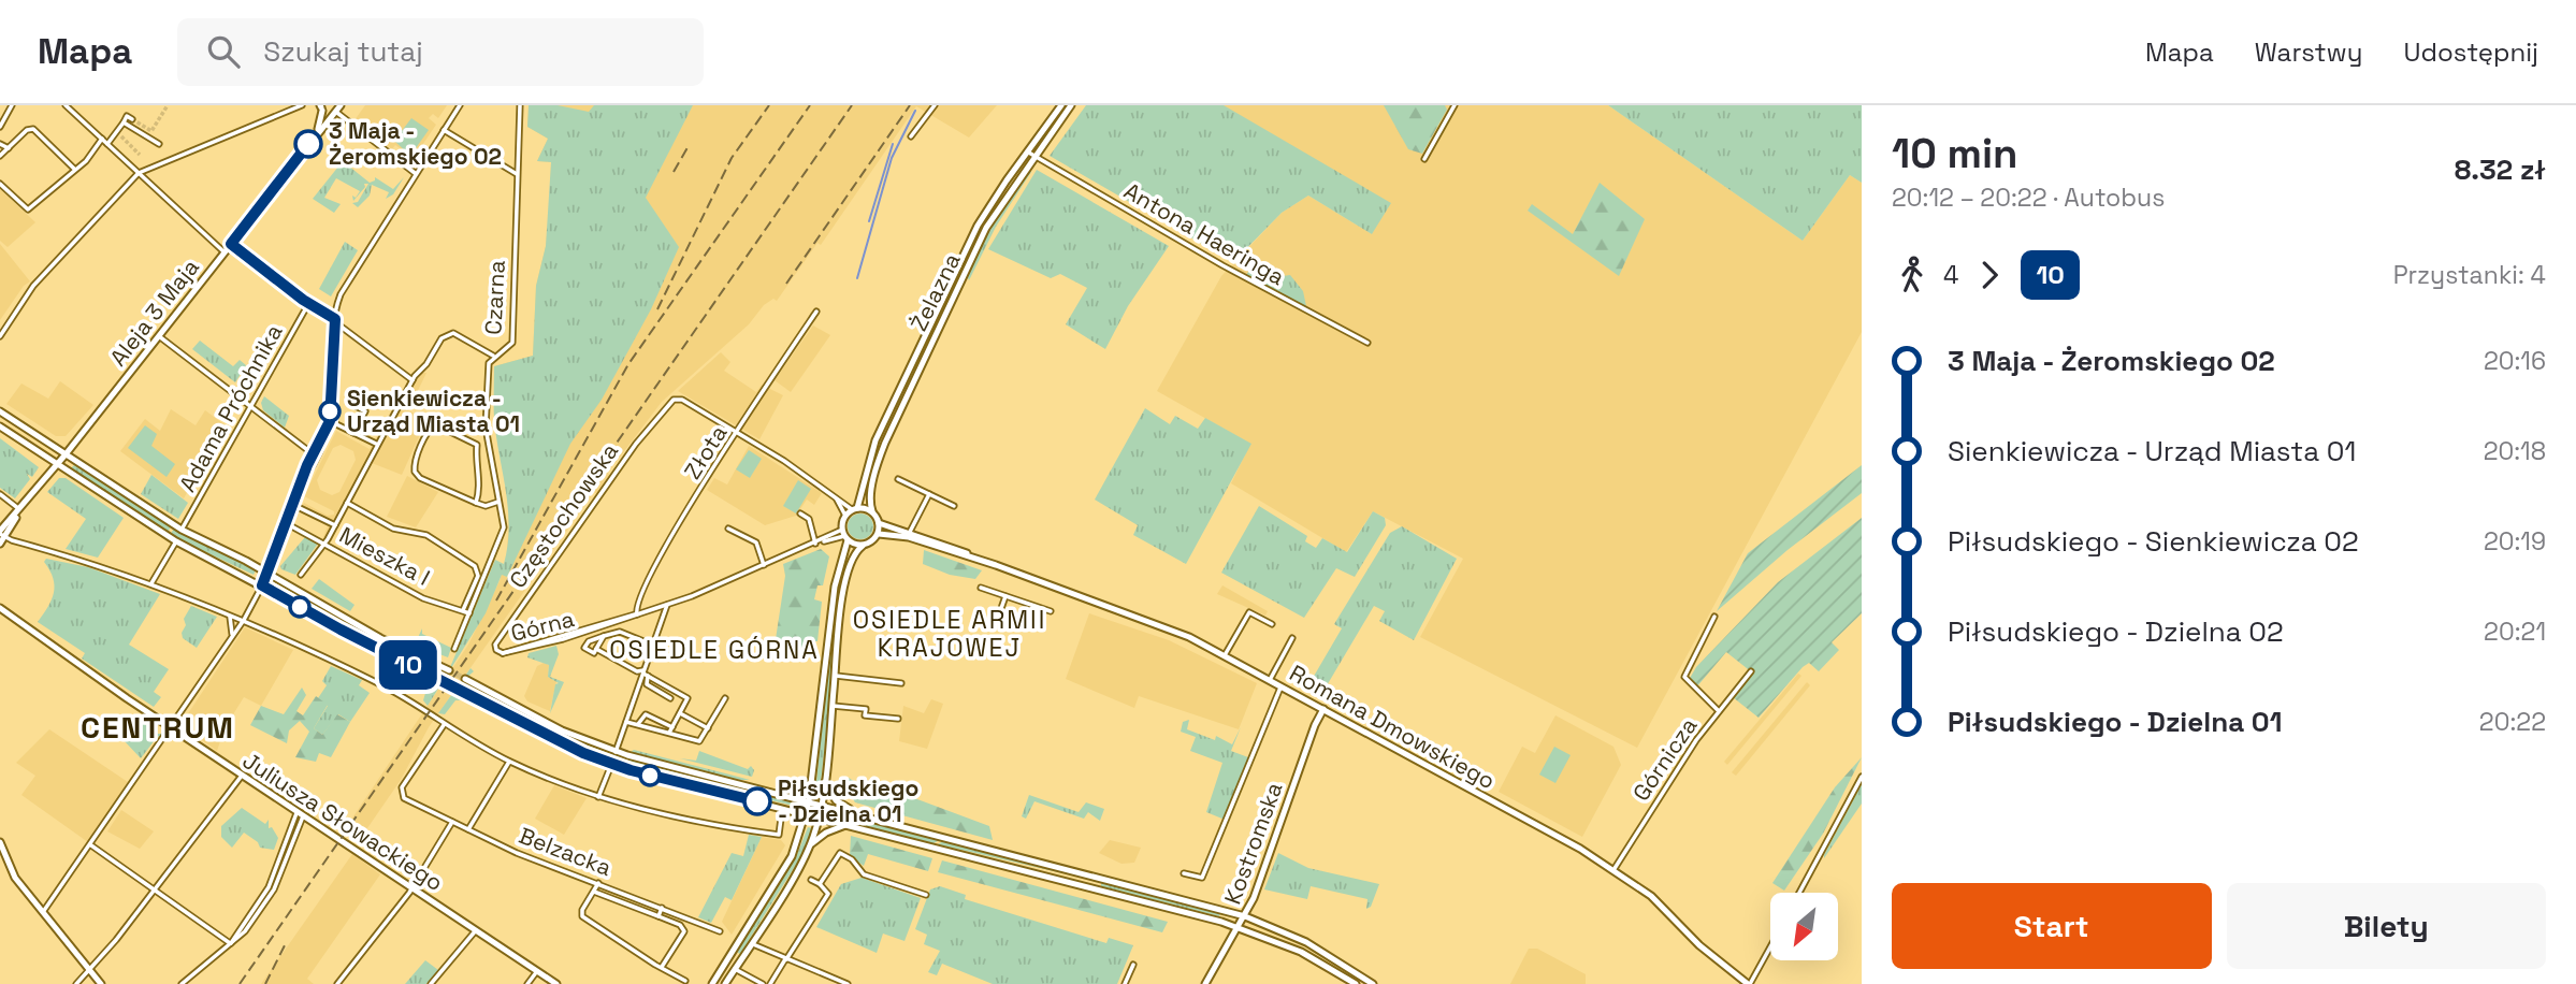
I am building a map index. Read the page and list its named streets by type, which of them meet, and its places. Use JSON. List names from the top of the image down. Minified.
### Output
{"streets":{"street":["Antona Haeringa","Żelazna","Czarna","Aleja 3 Maja","Adama Próchnika","Złota","Częstochowska","Mieszka I","Górna","Romana Dmowskiego","Górnicza","Juliusza Słowackiego","Kostromska","Belzacka"]},"crossings":[["Antona Haeringa","Żelazna"],["Żelazna","Górna"],["Żelazna","Romana Dmowskiego"],["Czarna","Mieszka I"],["Złota","Częstochowska"],["Złota","Górna"],["Częstochowska","Górna"],["Górna","Romana Dmowskiego"],["Romana Dmowskiego","Górnicza"],["Romana Dmowskiego","Kostromska"]],"districts":["OSIEDLE ARMII KRAJOWEJ","OSIEDLE GÓRNA","CENTRUM"],"places":["3 Maja - Żeromskiego 02","Sienkiewicza - Urząd Miasta 01","Piłsudskiego - Dzielna 01"],"lines":["bus line 10"],"north":"bottom left","page":{"header":"Mapa","search":"Szukaj tutaj","nav":["Mapa","Warstwy","Udostępnij"],"on_map":"10","heading":["10 min","20:12 – 20:22 · Autobus","8.32 zł"],"legs":["4","10","Przystanki: 4"],"list":[{"name":"3 Maja - Żeromskiego 02","value":"20:16"},{"name":"Sienkiewicza - Urząd Miasta 01","value":"20:18"},{"name":"Piłsudskiego - Sienkiewicza 02","value":"20:19"},{"name":"Piłsudskiego - Dzielna 02","value":"20:21"},{"name":"Piłsudskiego - Dzielna 01","value":"20:22"}],"buttons":["Start","Bilety"]}}
